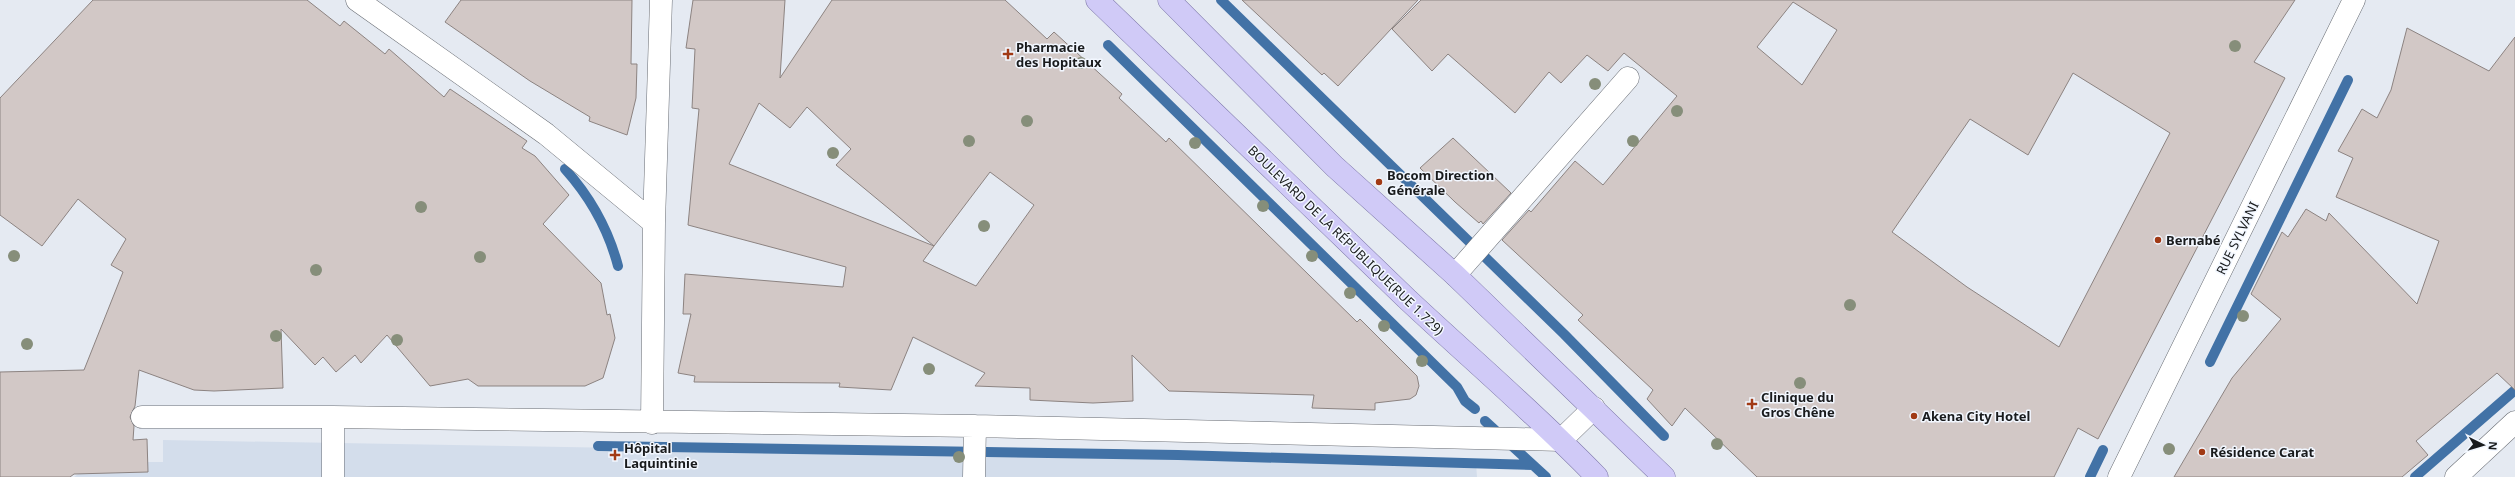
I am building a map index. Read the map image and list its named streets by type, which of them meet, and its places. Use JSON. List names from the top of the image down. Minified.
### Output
{"streets":{"main road":["BOULEVARD DE LA RÉPUBLIQUE(RUE 1.729)"],"street":["RUE SYLVANI"]},"places":{"health":["Pharmacie des Hopitaux","Clinique du Gros Chêne","Hôpital Laquintinie"],"other":["Bocom Direction Générale","Bernabé","Akena City Hotel","Résidence Carat"]},"north":"right"}
